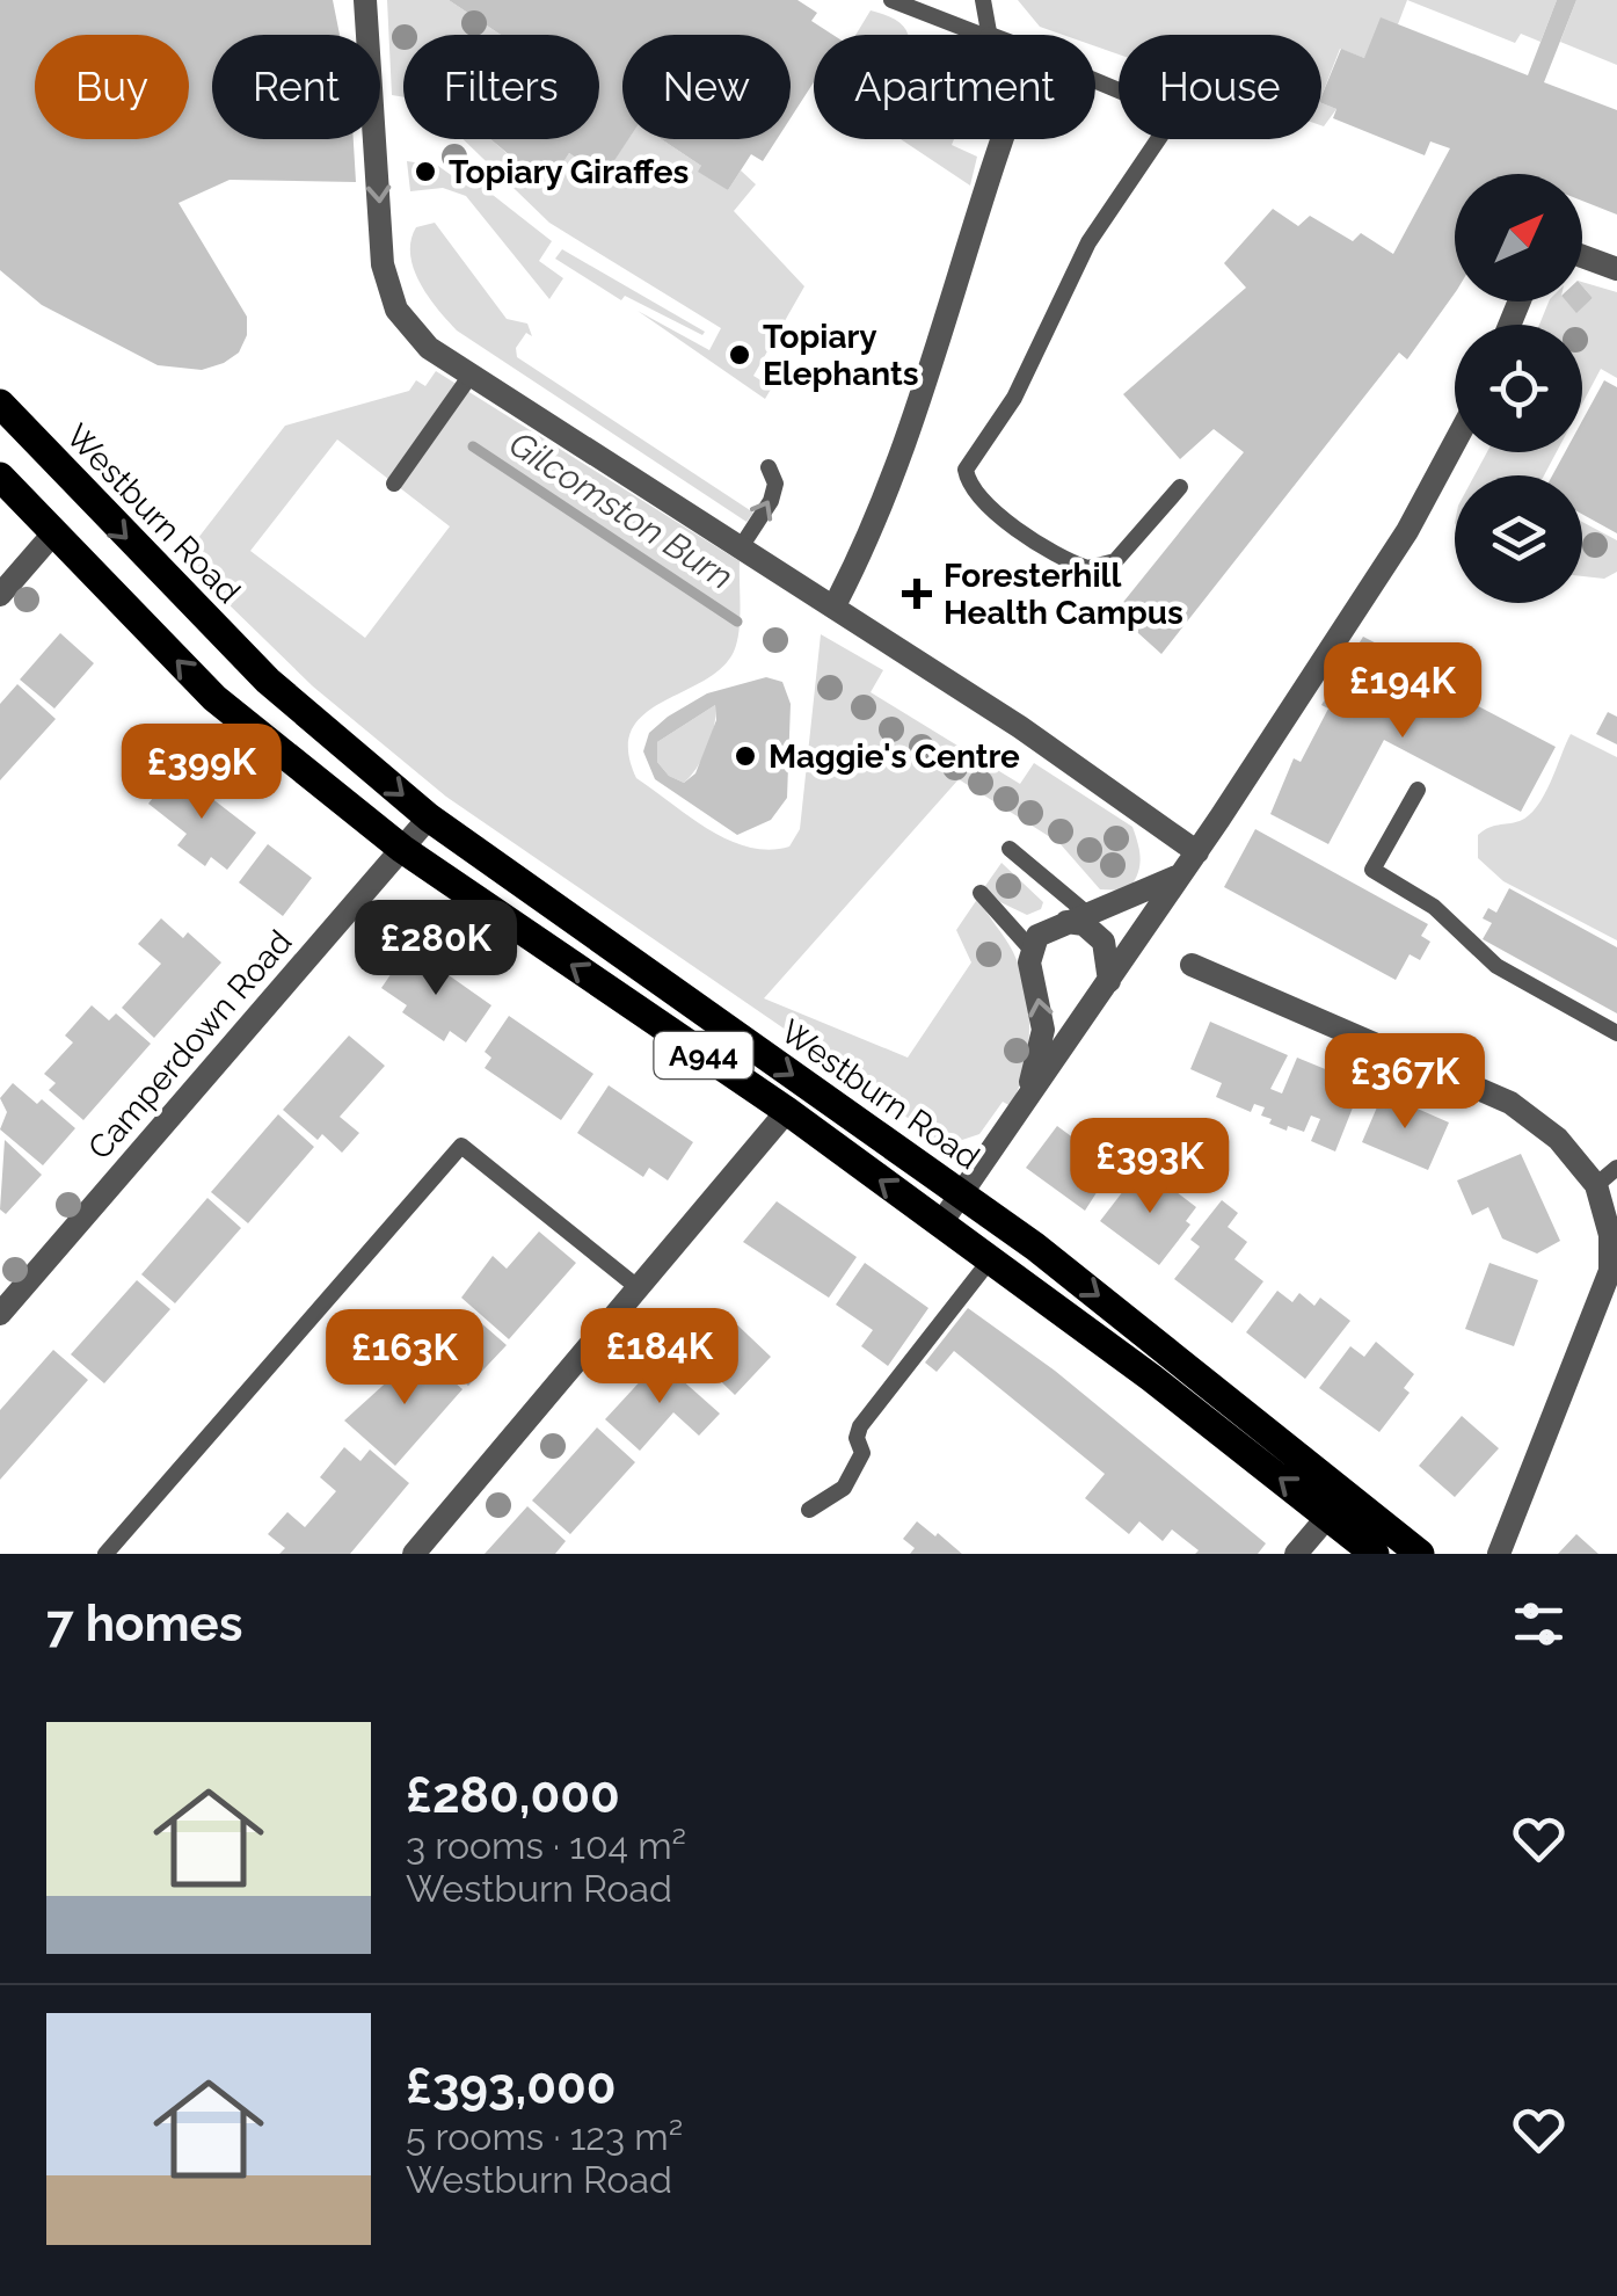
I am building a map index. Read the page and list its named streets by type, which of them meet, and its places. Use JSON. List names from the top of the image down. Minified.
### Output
{"streets":{"main road":["Westburn Road","A944"],"street":["Camperdown Road"]},"crossings":[["Westburn Road","Camperdown Road"]],"water":["Gilcomston Burn"],"places":{"other":["Topiary Giraffes","Topiary Elephants","Maggie's Centre"],"health":["Foresterhill Health Campus"]},"north":"top right","page":{"chip":["Buy","Rent","Filters","New","Apartment","House"],"price":["£194K","£399K","£280K","£367K","£393K","£184K","£163K"],"heading":"7 homes","list":[{"name":"£280,000","note":"3 rooms · 104 m² · Westburn Road"},{"name":"£393,000","note":"5 rooms · 123 m² · Westburn Road"}]}}
